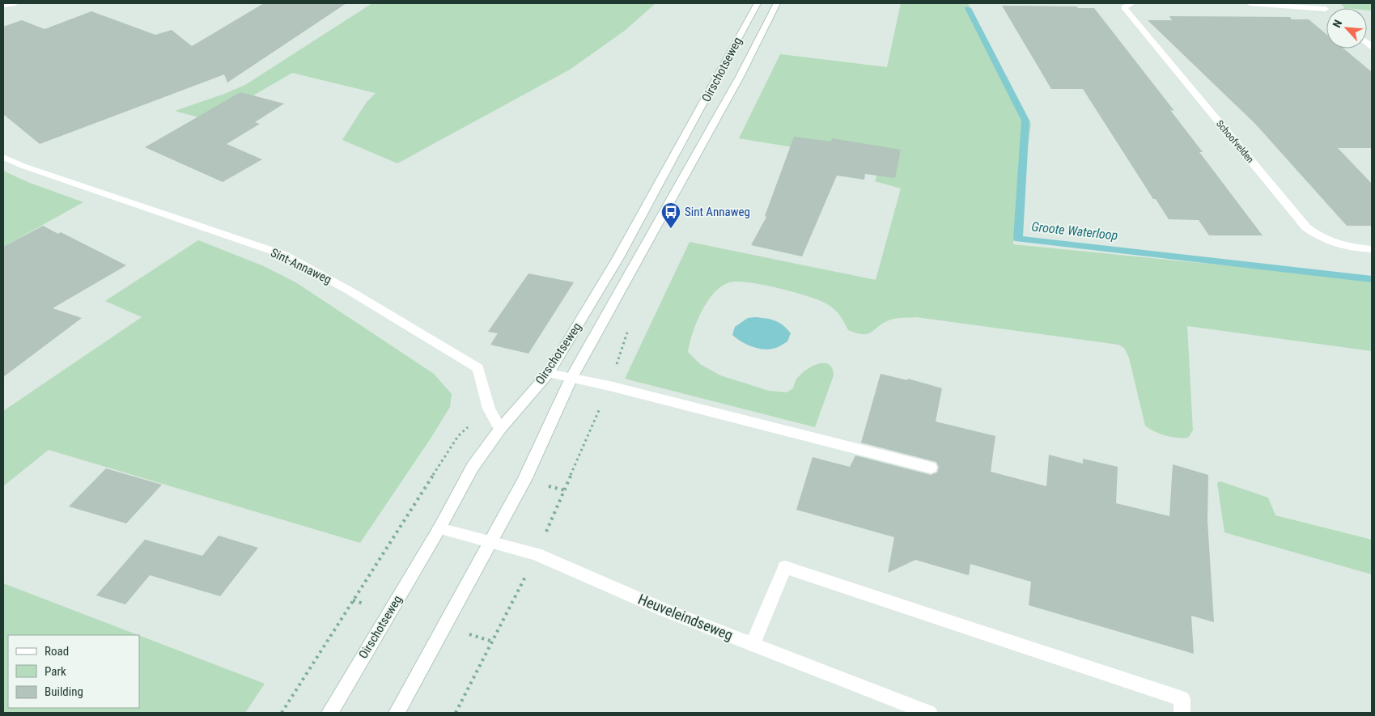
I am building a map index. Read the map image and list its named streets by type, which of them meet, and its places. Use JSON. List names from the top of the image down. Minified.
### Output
{"streets":{"main road":["Oirschotseweg","Schoofvelden","Sint-Annaweg","Heuveleindseweg"]},"crossings":[["Oirschotseweg","Sint-Annaweg"],["Oirschotseweg","Heuveleindseweg"]],"water":["Groote Waterloop"],"places":{"bus stop":["Sint Annaweg"]},"legend":["Road","Park","Building"],"north":"top left"}
